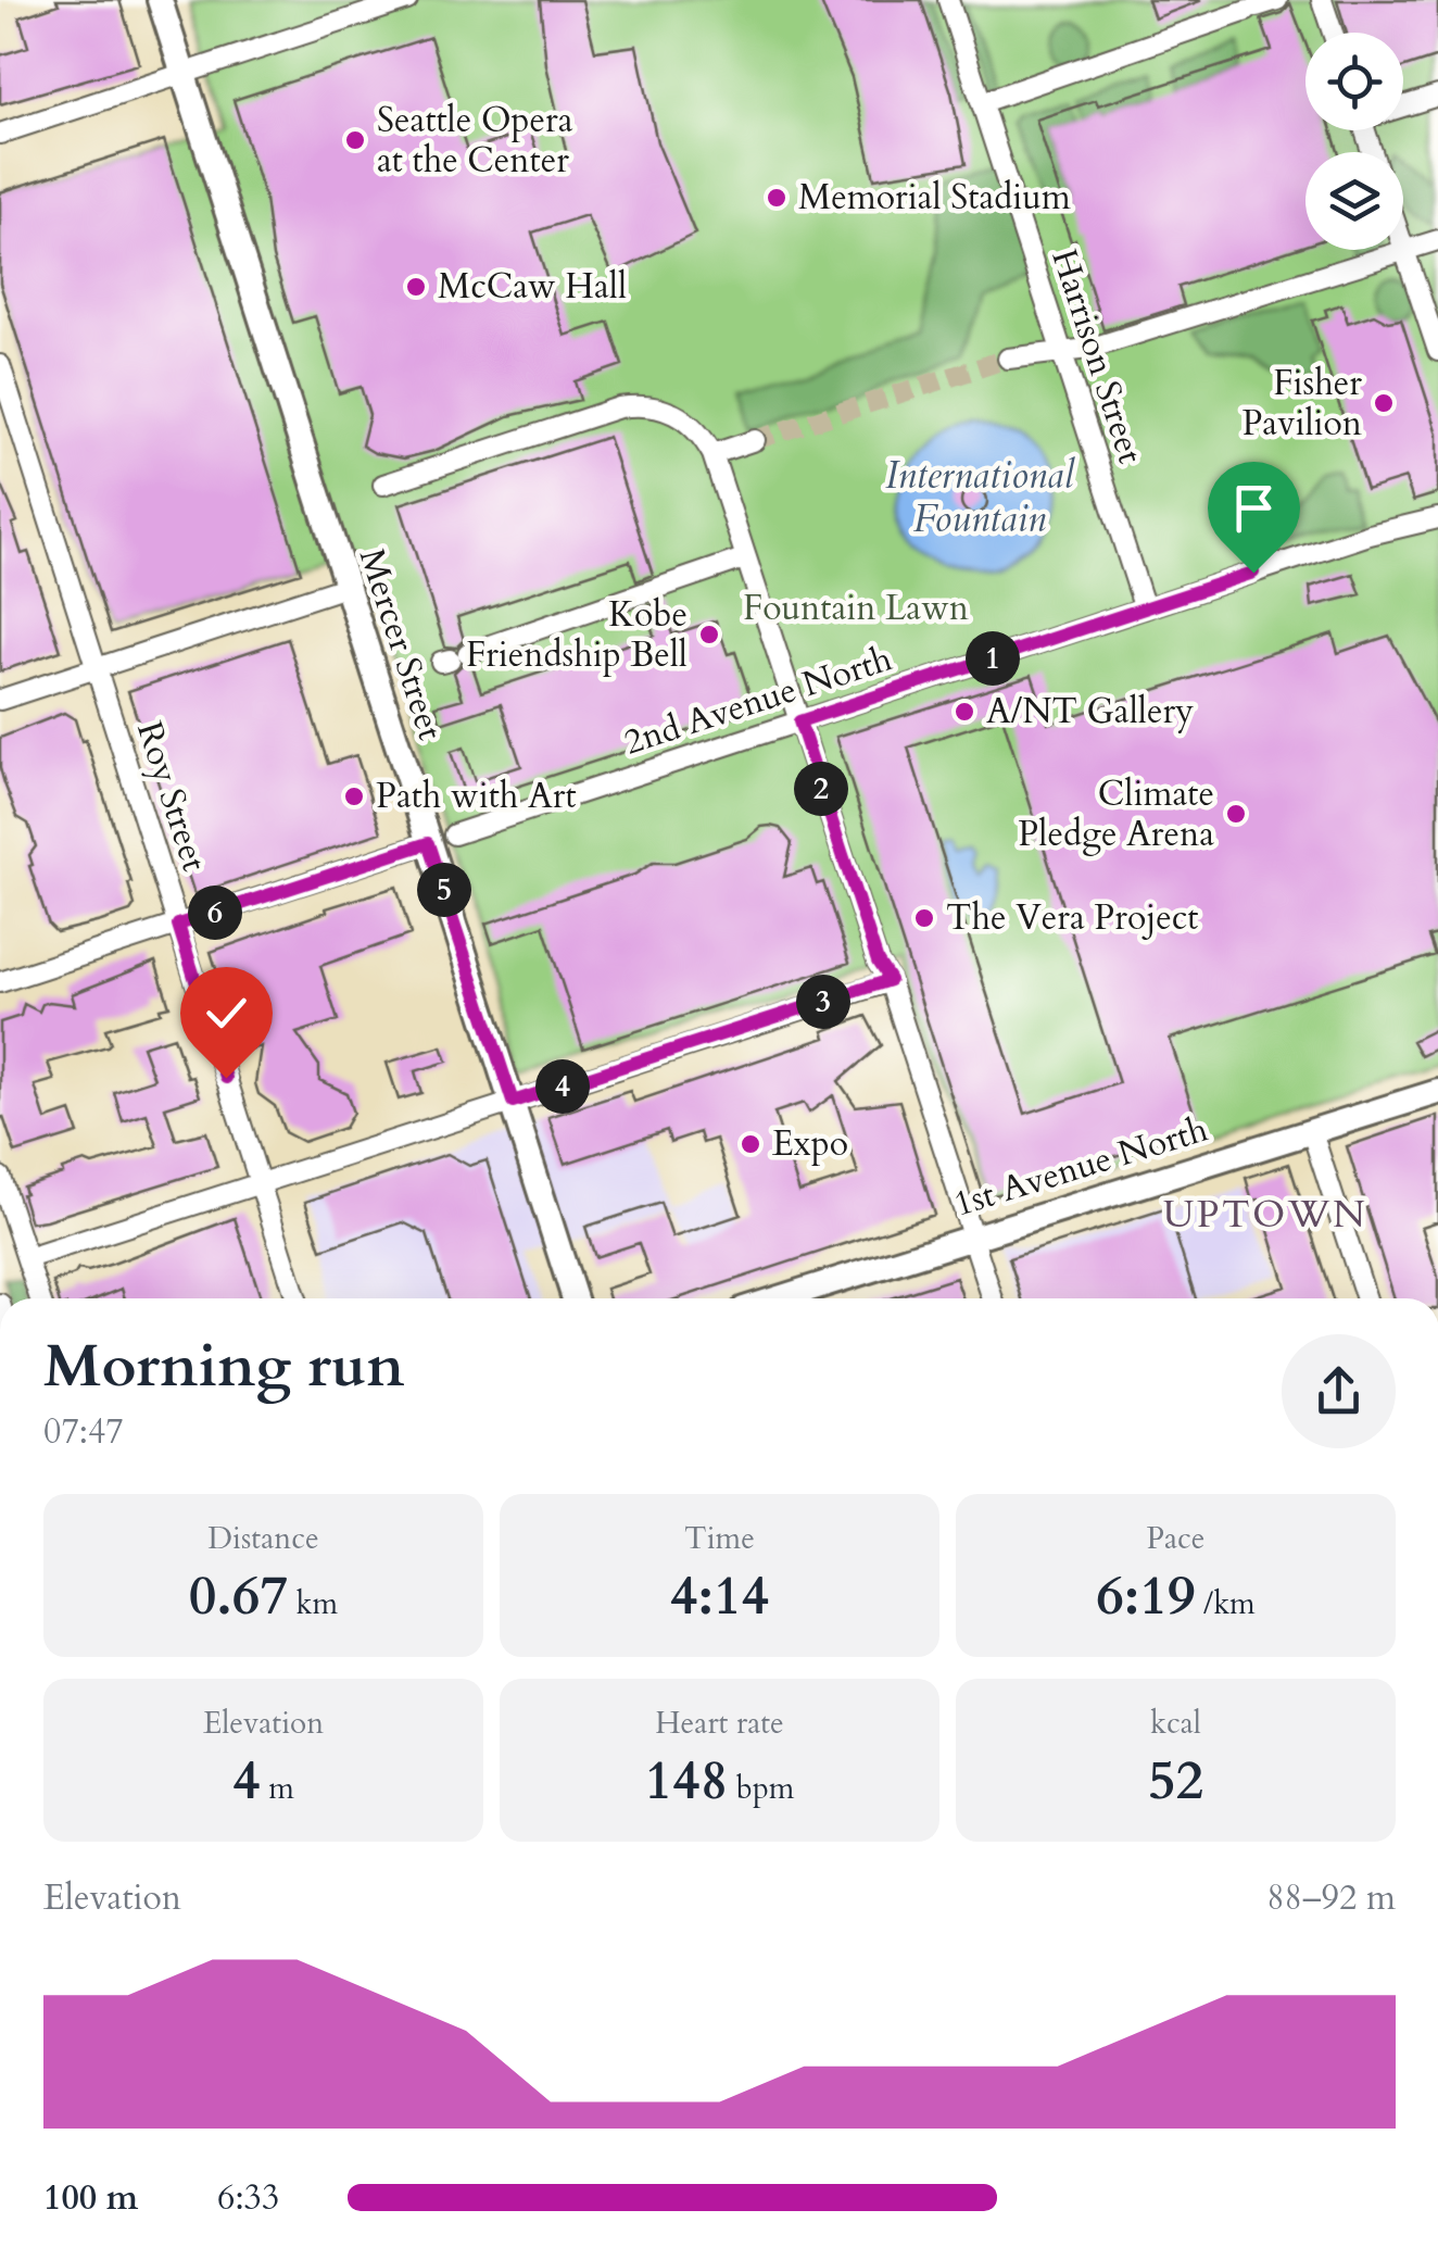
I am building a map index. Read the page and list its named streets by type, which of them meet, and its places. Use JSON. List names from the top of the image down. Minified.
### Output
{"streets":{"main road":["Mercer Street","1st Avenue North"],"street":["Harrison Street","2nd Avenue North","Roy Street"]},"crossings":[["Harrison Street","2nd Avenue North"]],"districts":["UPTOWN"],"water":["International Fountain"],"parks":["Fountain Lawn"],"places":["Seattle Opera at the Center","Memorial Stadium","McCaw Hall","Fisher Pavilion","Kobe Friendship Bell","A/NT Gallery","Path with Art","Climate Pledge Arena","The Vera Project","Expo"],"page":{"pins":["1","2","5","6","3","4"],"heading":["Morning run","07:47"],"stats":[["Distance","0.67 km"],["Time","4:14"],["Pace","6:19 /km"],["Elevation","4 m"],["Heart rate","148 bpm"],["kcal","52"]],"chart":["Elevation","88–92 m"],"list":[{"name":"100 m","note":"6:33"}]}}
